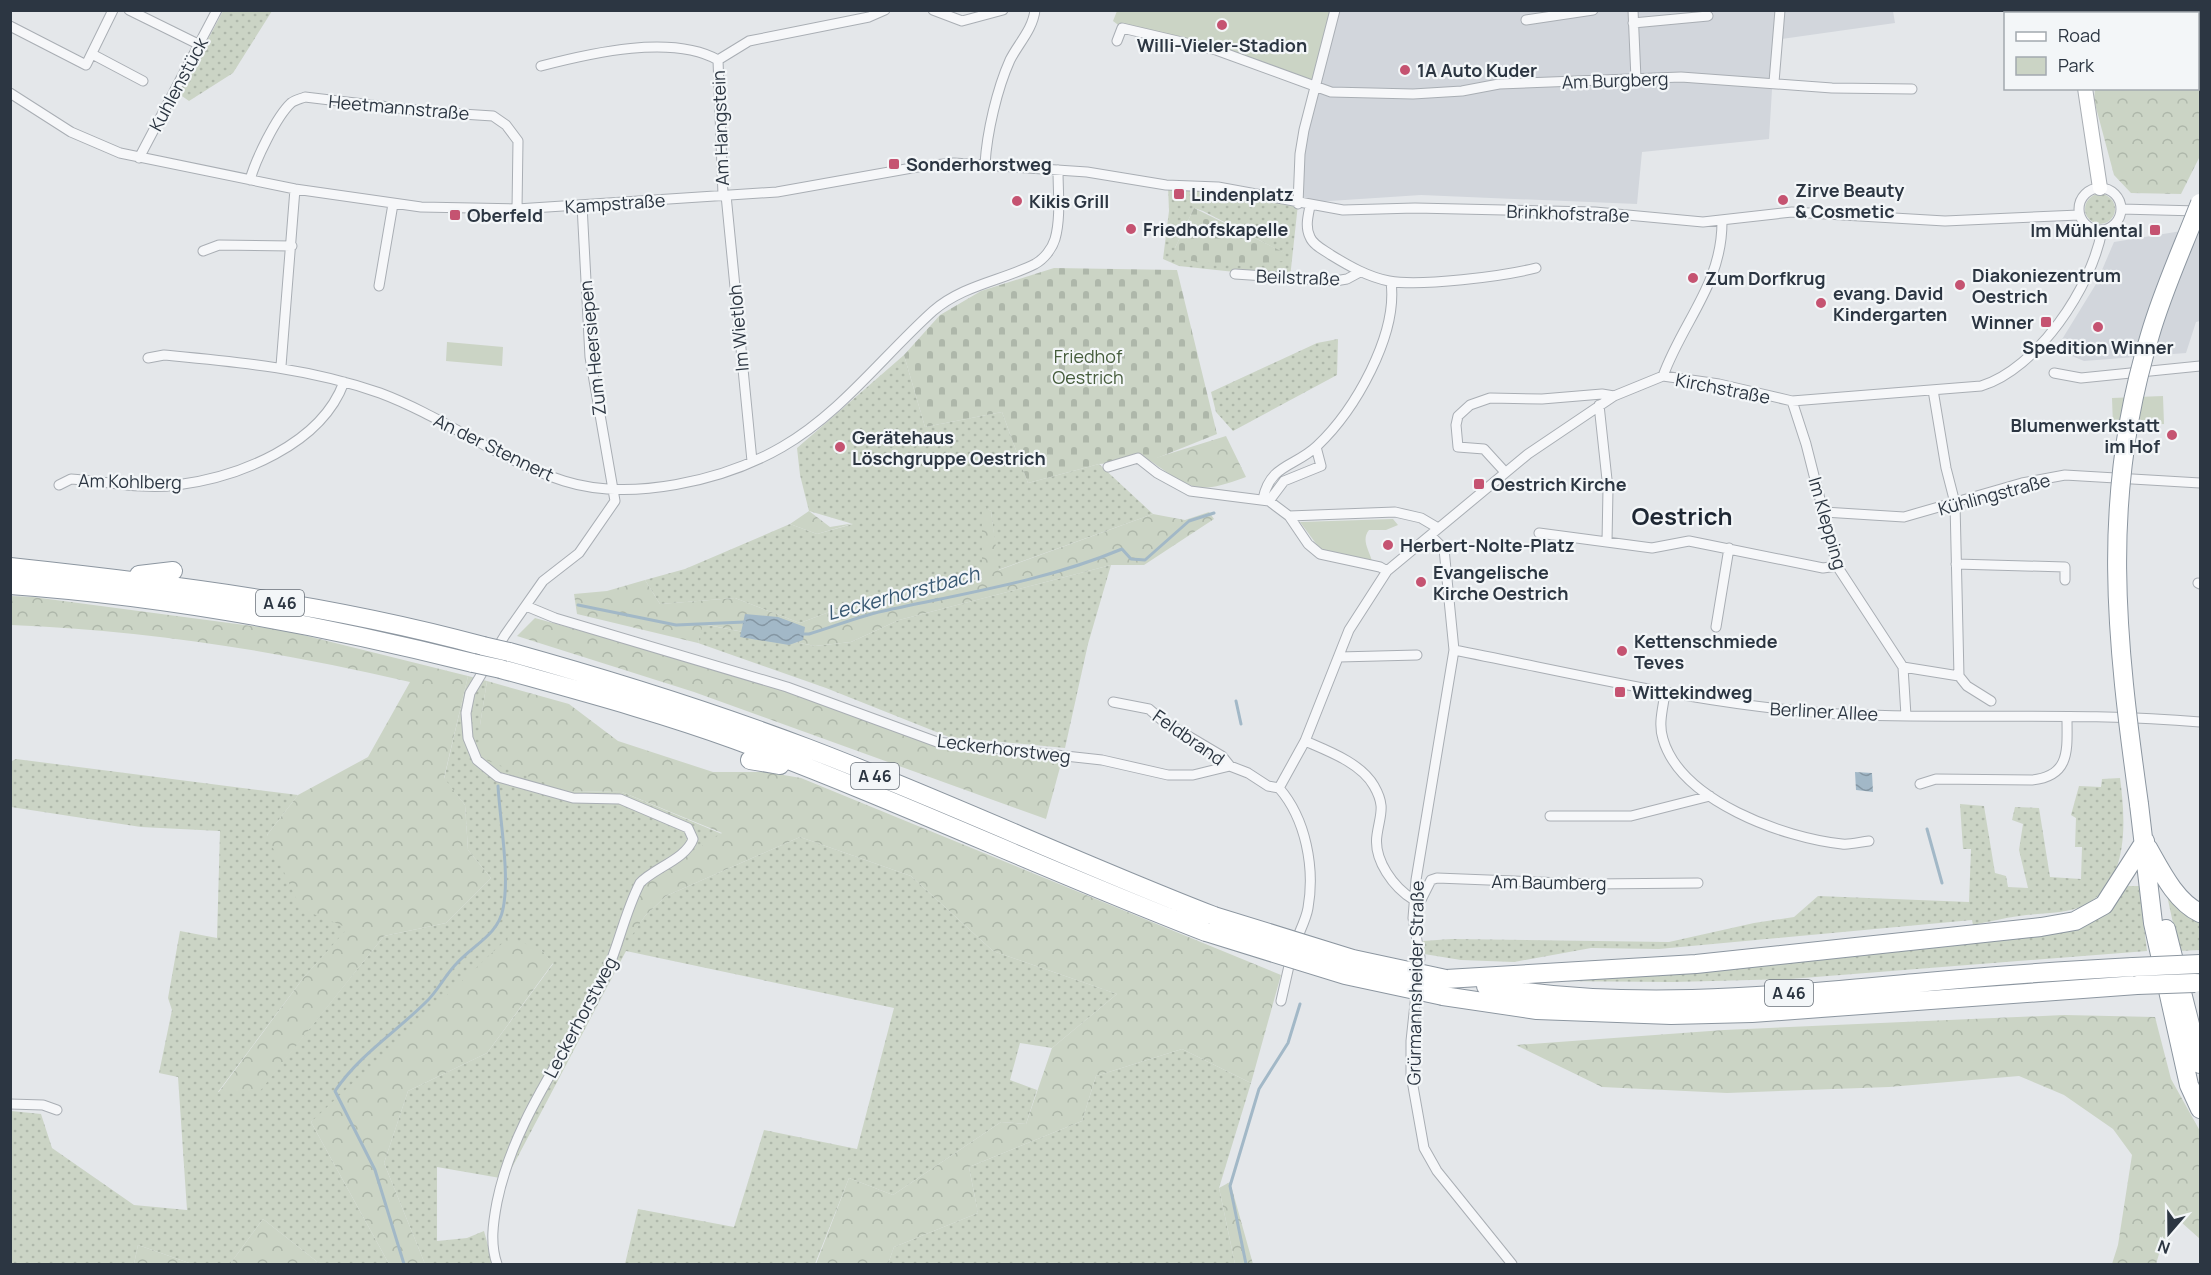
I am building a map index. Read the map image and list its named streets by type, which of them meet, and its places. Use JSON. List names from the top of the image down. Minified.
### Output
{"streets":{"highway":["A 46"],"street":["Am Burgberg","Kuhlenstück","Heetmannstraße","Am Hangstein","Kampstraße","Brinkhofstraße","Beilstraße","Im Wietloh","Zum Heersiepen","Kirchstraße","An der Stennert","Am Kohlberg","Kühlingstraße","Im Klepping","Berliner Allee","Feldbrand","Leckerhorstweg","Am Baumberg","Grürmannsheider Straße"]},"crossings":[["Kuhlenstück","Kampstraße"],["Heetmannstraße","Kampstraße"],["Am Hangstein","Kampstraße"],["Am Hangstein","Im Wietloh"],["Kampstraße","Brinkhofstraße"],["Kampstraße","Im Wietloh"],["Kampstraße","Zum Heersiepen"],["Kampstraße","An der Stennert"],["Brinkhofstraße","Beilstraße"],["Brinkhofstraße","Kirchstraße"],["Brinkhofstraße","An der Stennert"],["Im Wietloh","An der Stennert"],["Zum Heersiepen","An der Stennert"],["Zum Heersiepen","Leckerhorstweg"],["Kirchstraße","Im Klepping"],["Kirchstraße","Grürmannsheider Straße"],["An der Stennert","Am Kohlberg"],["An der Stennert","Leckerhorstweg"],["Kühlingstraße","Im Klepping"],["Im Klepping","Berliner Allee"],["Berliner Allee","Grürmannsheider Straße"],["Feldbrand","Leckerhorstweg"],["Am Baumberg","Grürmannsheider Straße"]],"districts":["Oestrich"],"water":["Leckerhorstbach"],"parks":["Friedhof Oestrich"],"places":{"other":["Willi-Vieler-Stadion","1A Auto Kuder","Zirve Beauty & Cosmetic","Kikis Grill","Friedhofskapelle","Zum Dorfkrug","Diakoniezentrum Oestrich","evang. David Kindergarten","Spedition Winner","Blumenwerkstatt im Hof","Gerätehaus Löschgruppe Oestrich","Herbert-Nolte-Platz","Evangelische Kirche Oestrich","Kettenschmiede Teves"],"transit":["Sonderhorstweg","Lindenplatz","Oberfeld","Im Mühlental","Winner","Oestrich Kirche","Wittekindweg"]},"legend":["Road","Park"],"north":"bottom"}
